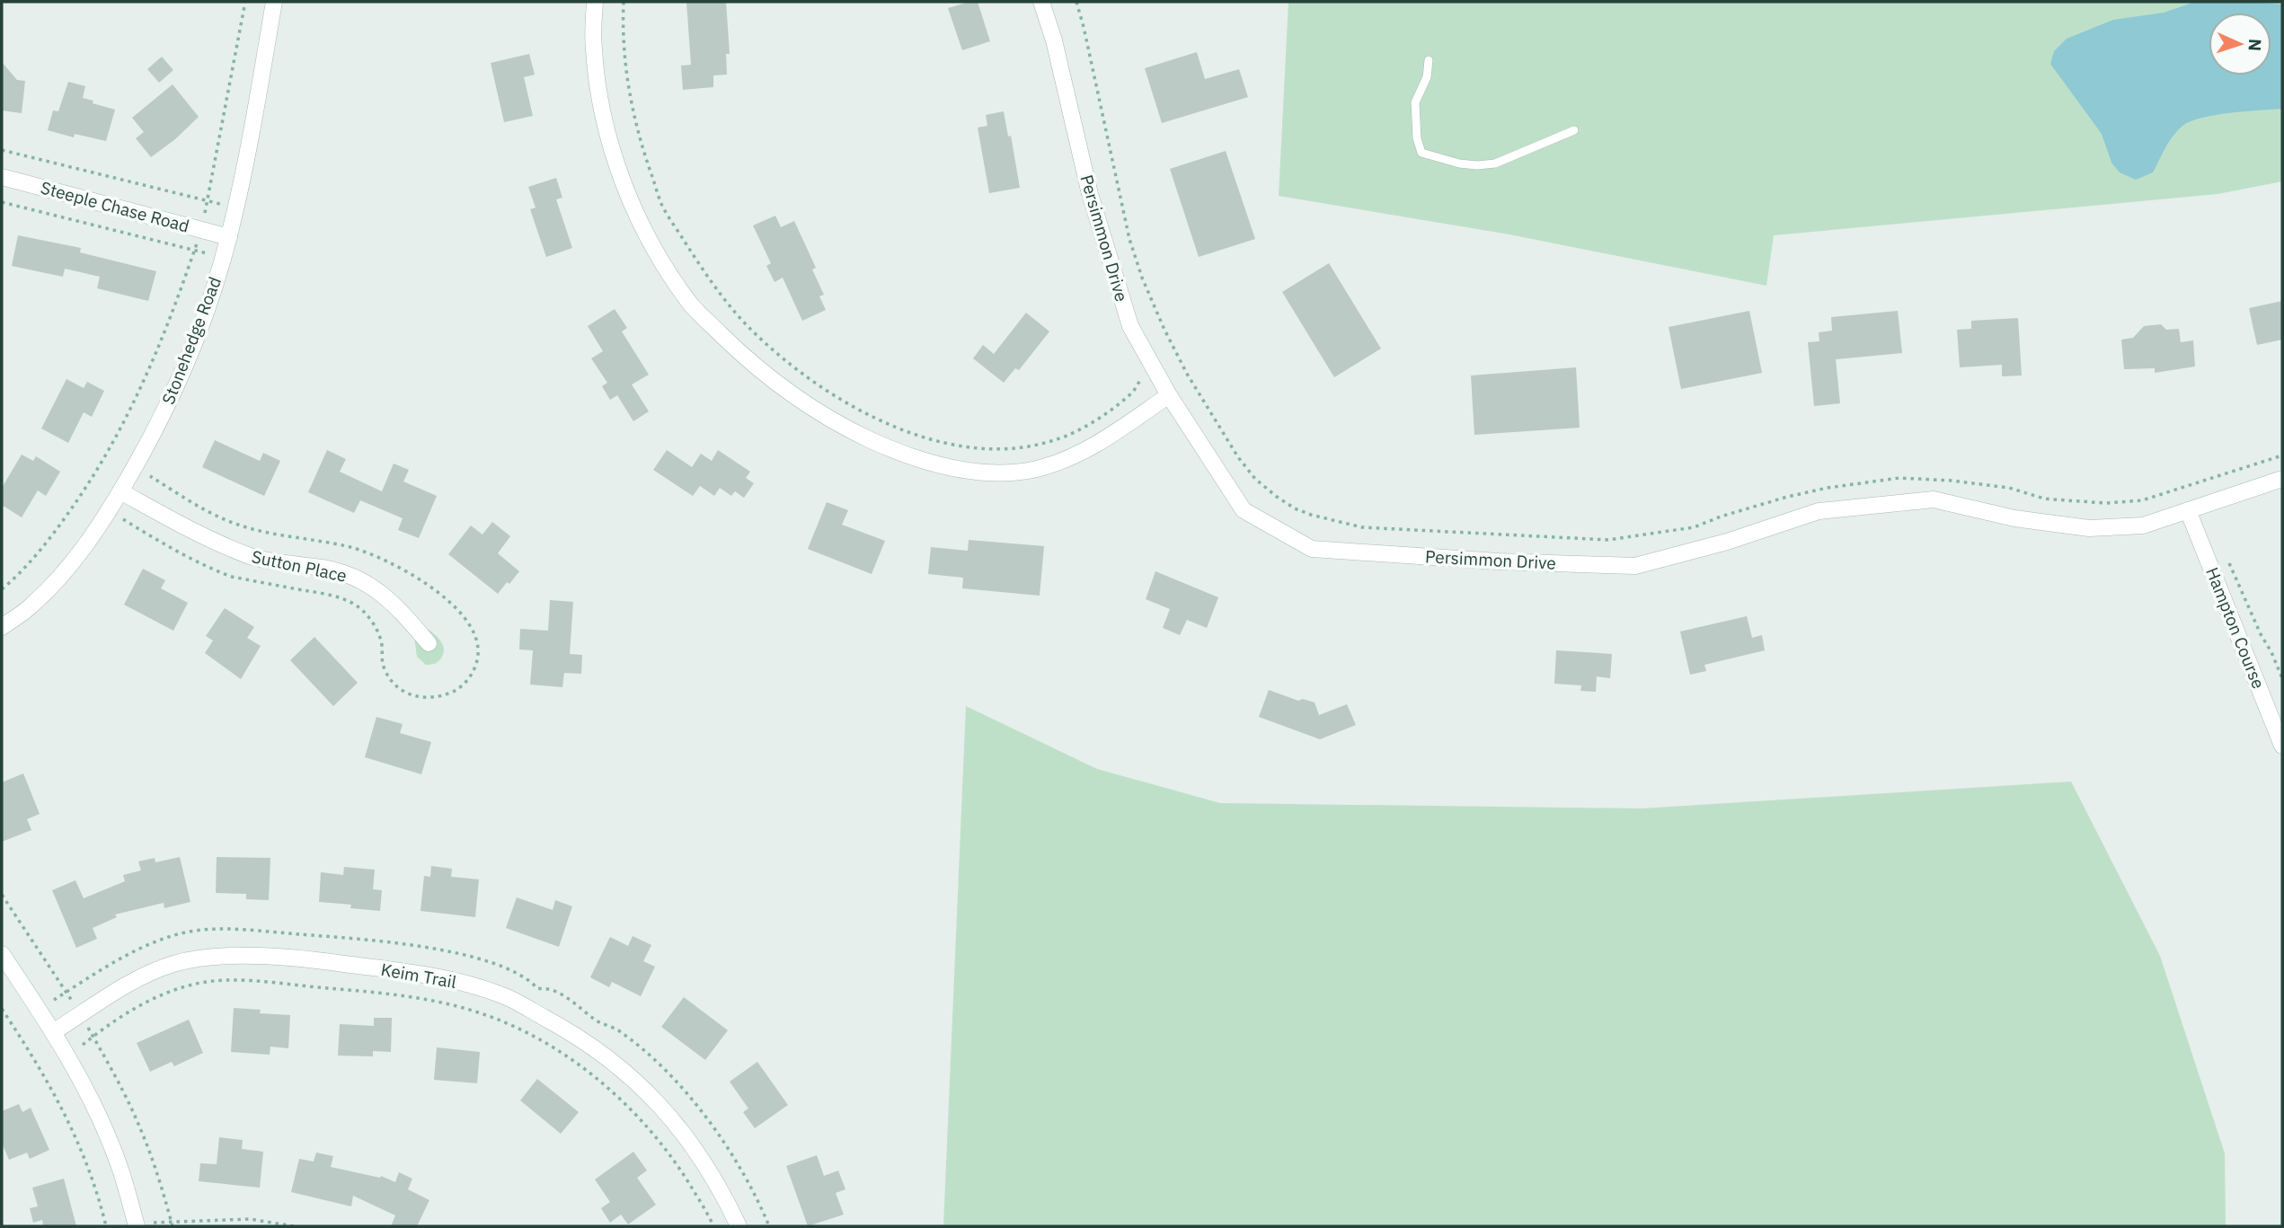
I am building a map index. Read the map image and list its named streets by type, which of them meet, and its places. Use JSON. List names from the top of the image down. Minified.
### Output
{"streets":{"street":["Steeple Chase Road","Persimmon Drive","Stonehedge Road","Sutton Place","Hampton Course","Keim Trail"]},"crossings":[["Steeple Chase Road","Stonehedge Road"],["Persimmon Drive","Hampton Course"],["Stonehedge Road","Sutton Place"]],"north":"right"}
